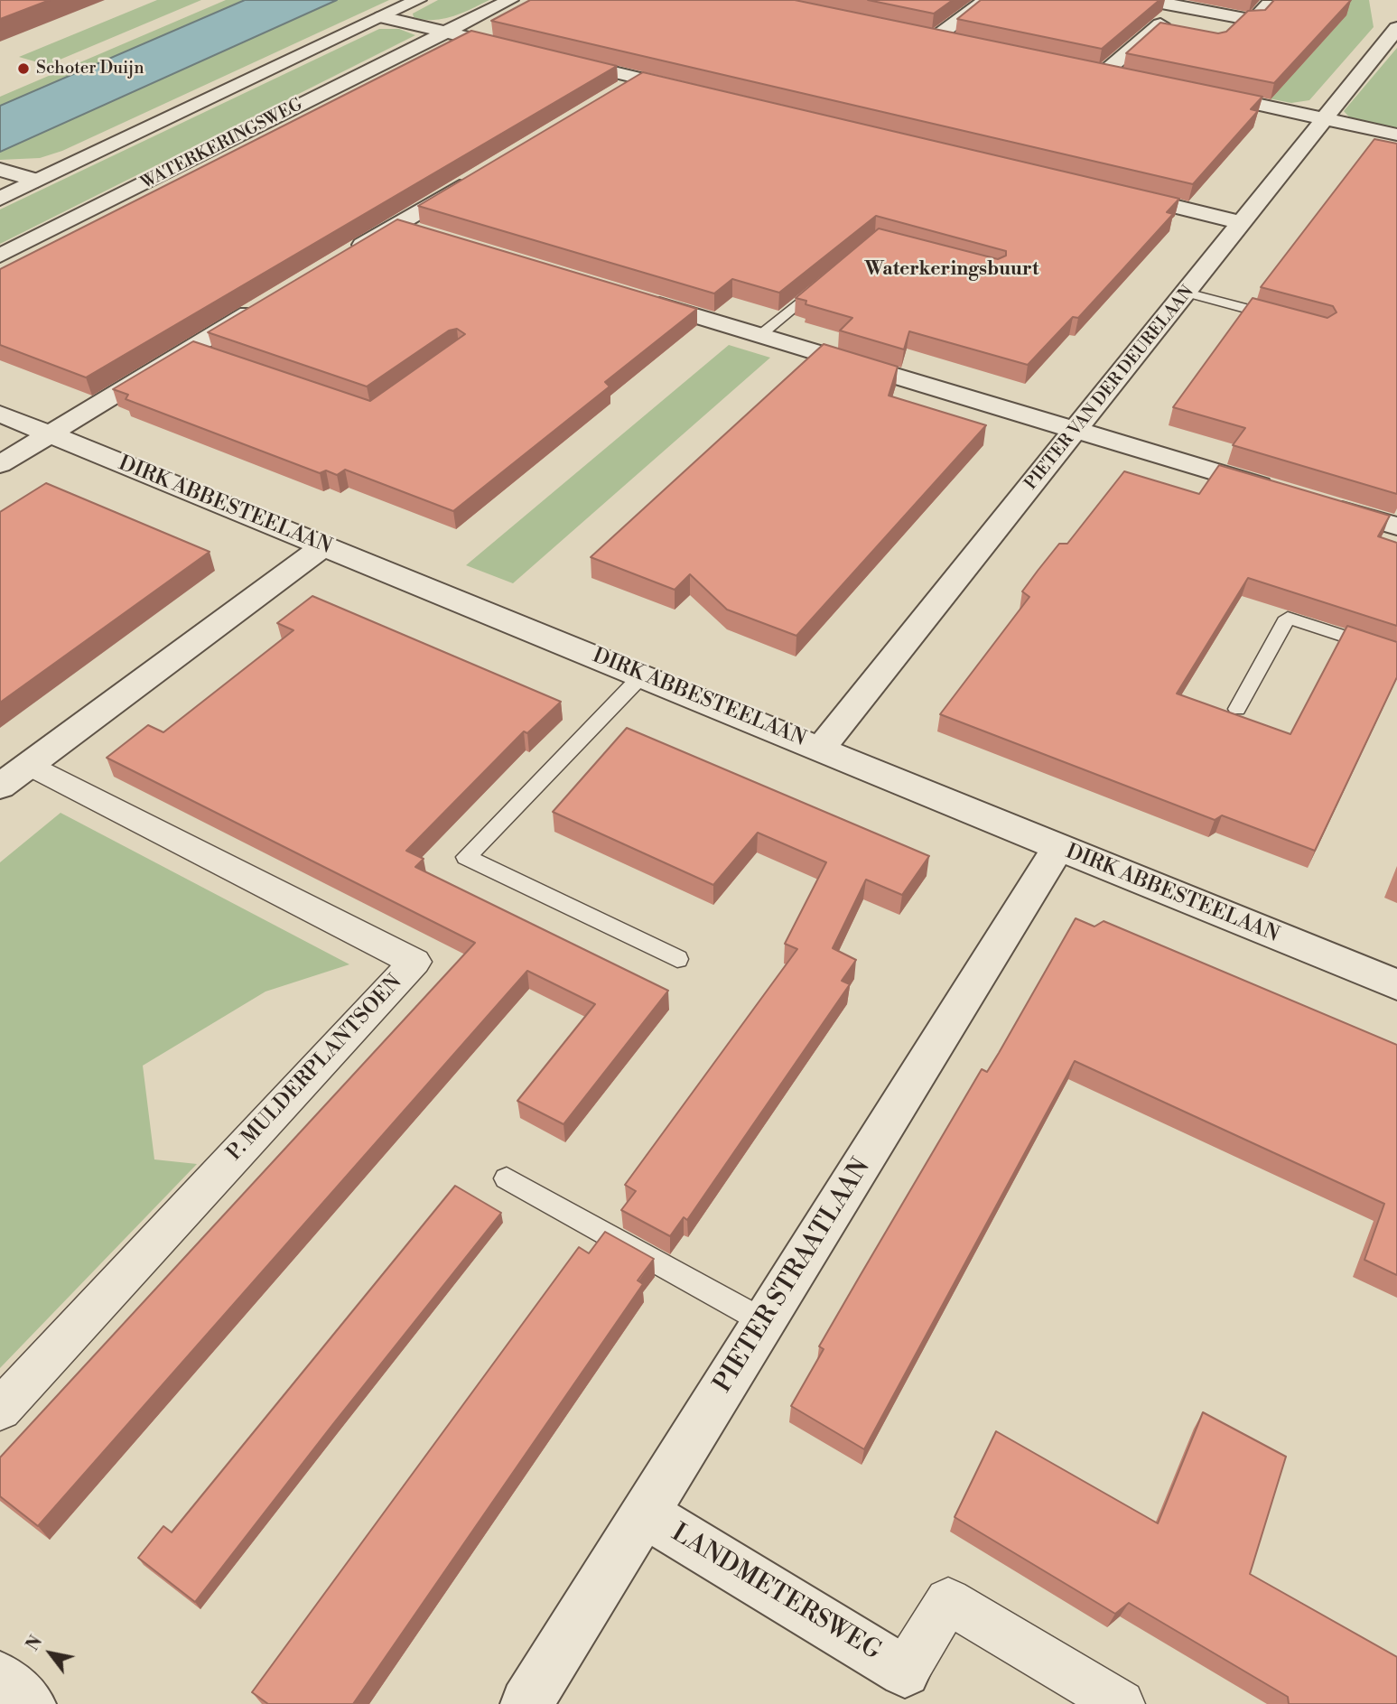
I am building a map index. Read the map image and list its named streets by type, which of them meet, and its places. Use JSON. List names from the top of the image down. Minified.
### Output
{"streets":{"street":["WATERKERINGSWEG","PIETER VAN DER DEURELAAN","DIRK ABBESTEELAAN","P. MULDERPLANTSOEN","PIETER STRAATLAAN","LANDMETERSWEG"]},"crossings":[["PIETER VAN DER DEURELAAN","DIRK ABBESTEELAAN"],["DIRK ABBESTEELAAN","PIETER STRAATLAAN"],["PIETER STRAATLAAN","LANDMETERSWEG"]],"districts":["Waterkeringsbuurt"],"places":["Schoter Duijn"],"north":"top left"}
